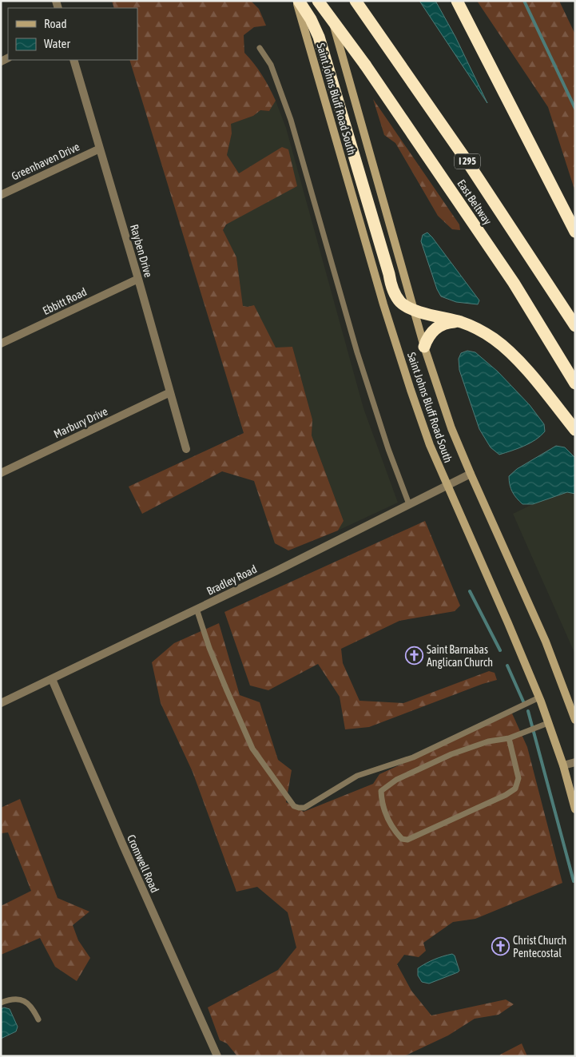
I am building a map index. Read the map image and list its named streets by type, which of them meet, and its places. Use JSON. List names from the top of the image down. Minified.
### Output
{"streets":{"highway":["I 295","East Beltway"],"main road":["Saint Johns Bluff Road South"],"street":["Greenhaven Drive","Rayben Drive","Ebbitt Road","Marbury Drive","Bradley Road","Cromwell Road"]},"crossings":[["Saint Johns Bluff Road South","Bradley Road"],["Greenhaven Drive","Rayben Drive"],["Rayben Drive","Ebbitt Road"],["Rayben Drive","Marbury Drive"],["Bradley Road","Cromwell Road"]],"places":{"church":["Saint Barnabas Anglican Church","Christ Church Pentecostal"]},"legend":["Road","Water"]}
